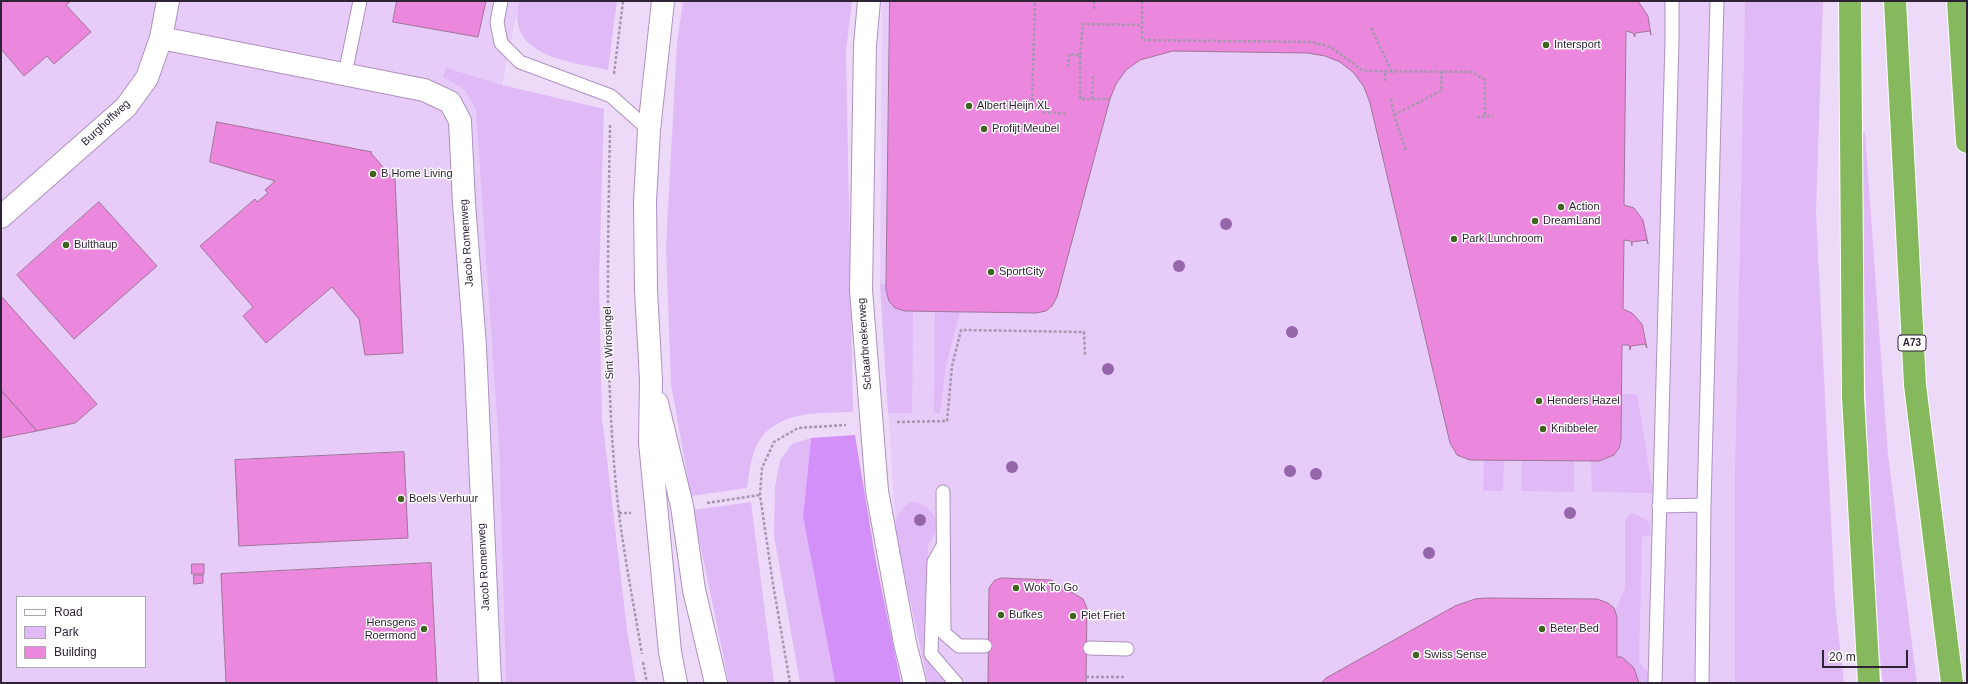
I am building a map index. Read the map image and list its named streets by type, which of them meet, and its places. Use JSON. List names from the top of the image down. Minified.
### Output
{"streets":{"highway":["A73"],"street":["Burghoffweg","Jacob Romenweg","Schaarbroekerweg"],"path":["Sint Wirosingel"]},"crossings":[["Burghoffweg","Jacob Romenweg"]],"places":["Intersport","Albert Heijn XL","Profijt Meubel","B Home Living","Action","DreamLand","Park Lunchroom","Bulthaup","SportCity","Henders Hazel","Knibbeler","Boels Verhuur","Wok To Go","Bufkes","Piet Friet","Hensgens Roermond","Beter Bed","Swiss Sense"],"legend":["Road","Park","Building"],"scale_bar":"20 m"}
